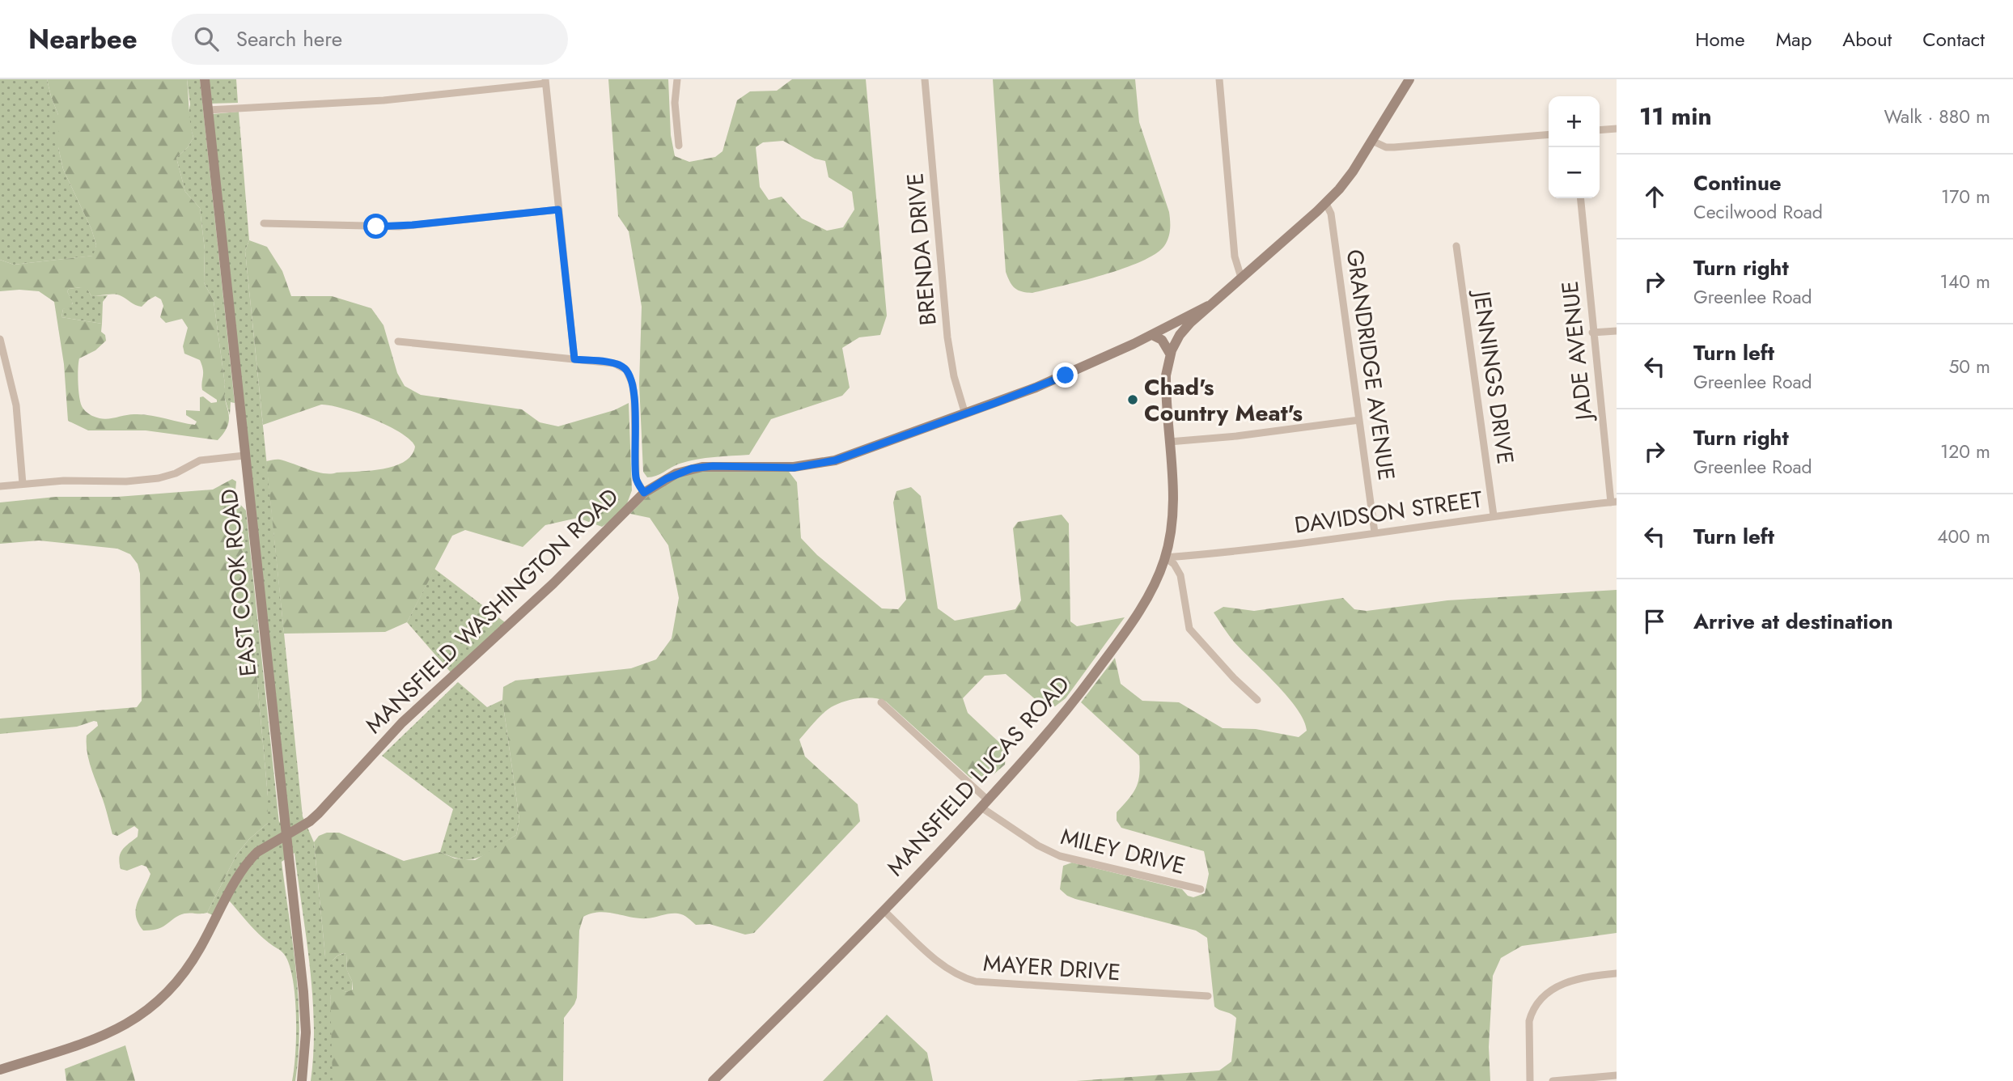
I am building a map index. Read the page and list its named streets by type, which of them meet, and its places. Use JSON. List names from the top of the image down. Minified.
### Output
{"streets":{"street":["BRENDA DRIVE","JADE AVENUE","GRANDRIDGE AVENUE","JENNINGS DRIVE","DAVIDSON STREET","EAST COOK ROAD","MANSFIELD WASHINGTON ROAD","MANSFIELD LUCAS ROAD","MILEY DRIVE","MAYER DRIVE"]},"crossings":[["BRENDA DRIVE","MANSFIELD WASHINGTON ROAD"],["JADE AVENUE","DAVIDSON STREET"],["GRANDRIDGE AVENUE","DAVIDSON STREET"],["JENNINGS DRIVE","DAVIDSON STREET"],["DAVIDSON STREET","MANSFIELD LUCAS ROAD"],["EAST COOK ROAD","MANSFIELD WASHINGTON ROAD"],["MANSFIELD WASHINGTON ROAD","MANSFIELD LUCAS ROAD"],["MANSFIELD LUCAS ROAD","MILEY DRIVE"],["MANSFIELD LUCAS ROAD","MAYER DRIVE"]],"places":["Chad's Country Meat's"],"page":{"header":"Nearbee","search":"Search here","nav":["Home","Map","About","Contact"],"heading":["11 min","Walk · 880 m"],"map_buttons":["+","−"],"list":[["Continue","Cecilwood Road","170 m"],["Turn right","Greenlee Road","140 m"],["Turn left","Greenlee Road","50 m"],["Turn right","Greenlee Road","120 m"],["Turn left","400 m"],"Arrive at destination"]}}
